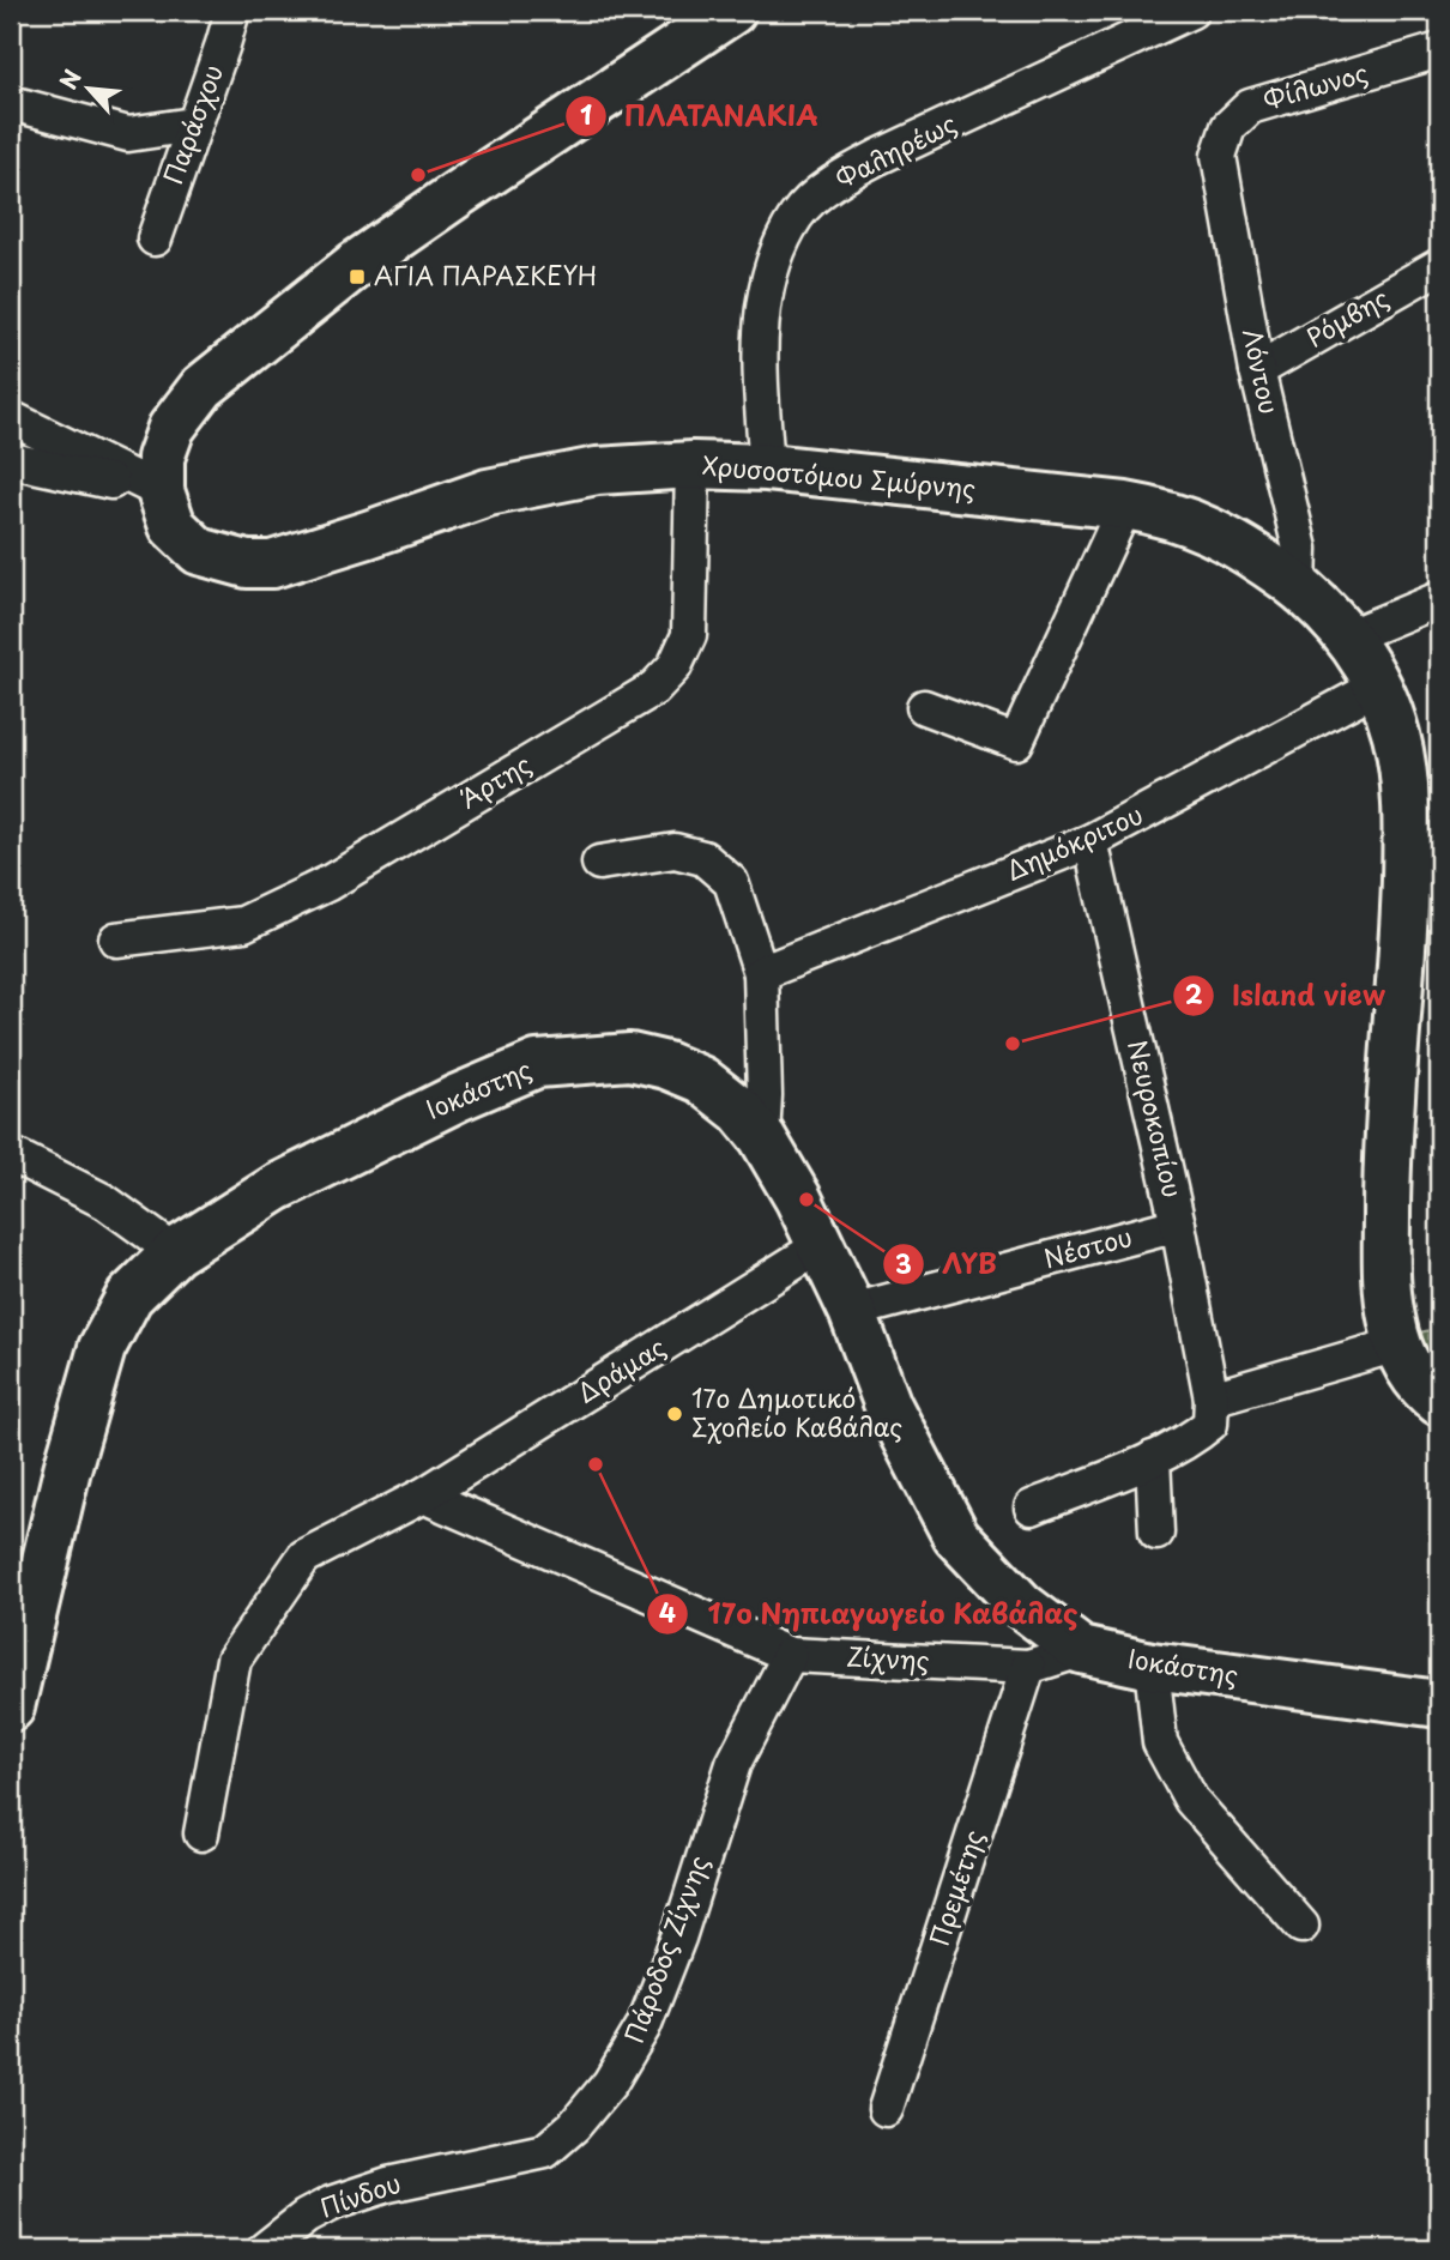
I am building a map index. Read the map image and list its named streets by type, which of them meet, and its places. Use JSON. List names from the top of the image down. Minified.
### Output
{"streets":{"street":["Φίλωνος","Παράσχου","Φαληρέως","Ρόμβης","Λόντου","Χρυσοστόμου Σμύρνης","Άρτης","Δημόκριτου","Ιοκάστης","Νευροκοπίου","Νέστου","Δράμας","Ζίχνης","Πρεμέτης","Πάροδος Ζίχνης","Πίνδου"]},"crossings":[["Φίλωνος","Λόντου"],["Φαληρέως","Χρυσοστόμου Σμύρνης"],["Ρόμβης","Λόντου"],["Λόντου","Χρυσοστόμου Σμύρνης"],["Χρυσοστόμου Σμύρνης","Άρτης"],["Χρυσοστόμου Σμύρνης","Δημόκριτου"],["Δημόκριτου","Νευροκοπίου"],["Ιοκάστης","Νέστου"],["Ιοκάστης","Δράμας"],["Ιοκάστης","Ζίχνης"],["Νευροκοπίου","Νέστου"],["Δράμας","Ζίχνης"],["Ζίχνης","Πρεμέτης"],["Ζίχνης","Πάροδος Ζίχνης"],["Πάροδος Ζίχνης","Πίνδου"]],"places":{"other":["ΠΛΑΤΑΝΑΚΙΑ","Island view","ΛΥΒ","17ο Δημοτικό Σχολείο Καβάλας","17ο Νηπιαγωγείο Καβάλας"],"transit":["ΑΓΙΑ ΠΑΡΑΣΚΕΥΗ"]},"north":"top left"}
